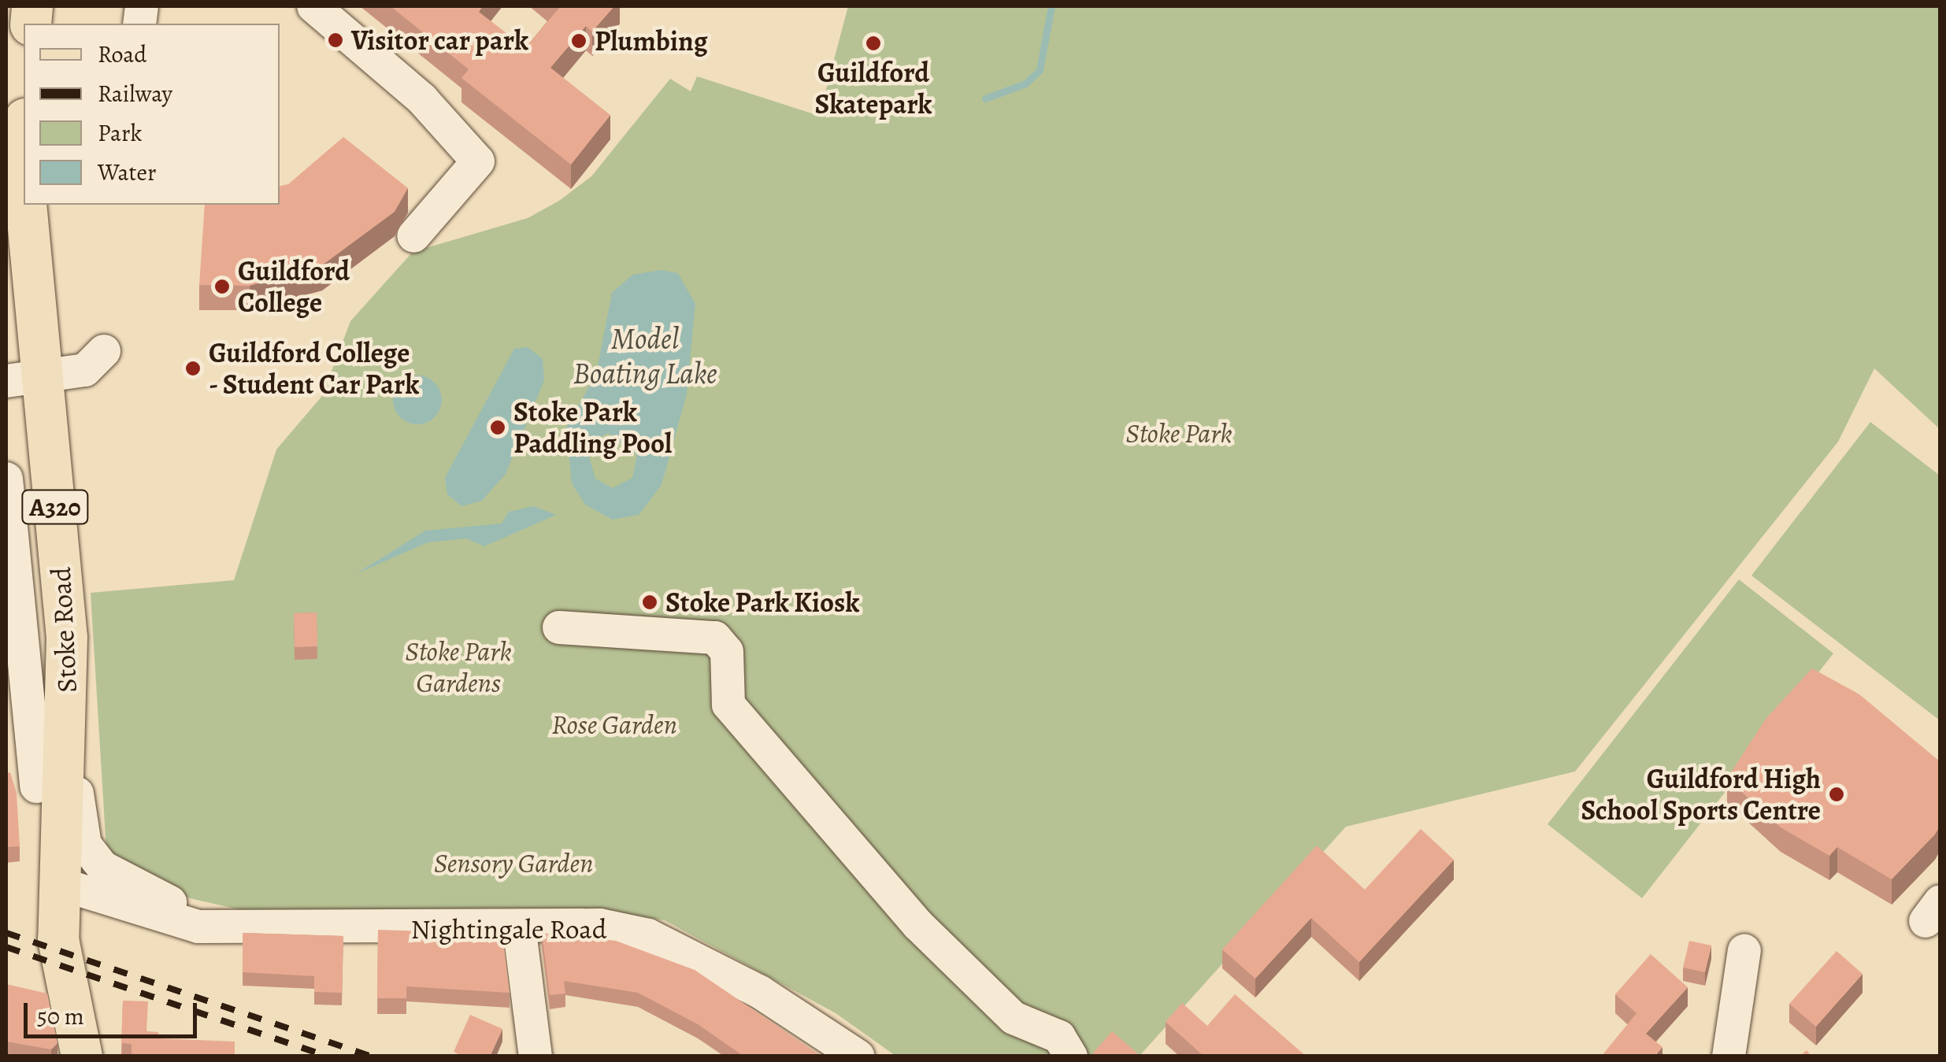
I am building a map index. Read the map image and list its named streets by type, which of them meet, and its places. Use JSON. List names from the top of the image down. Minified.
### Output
{"streets":{"main road":["A320","Stoke Road"],"street":["Nightingale Road"]},"crossings":[["Stoke Road","Nightingale Road"]],"water":["Model Boating Lake"],"parks":["Stoke Park","Stoke Park Gardens","Rose Garden","Sensory Garden"],"places":["Visitor car park","Plumbing","Guildford Skatepark","Guildford College","Guildford College - Student Car Park","Stoke Park Paddling Pool","Stoke Park Kiosk","Guildford High School Sports Centre"],"legend":["Road","Railway","Park","Water"],"scale_bar":"50 m"}
